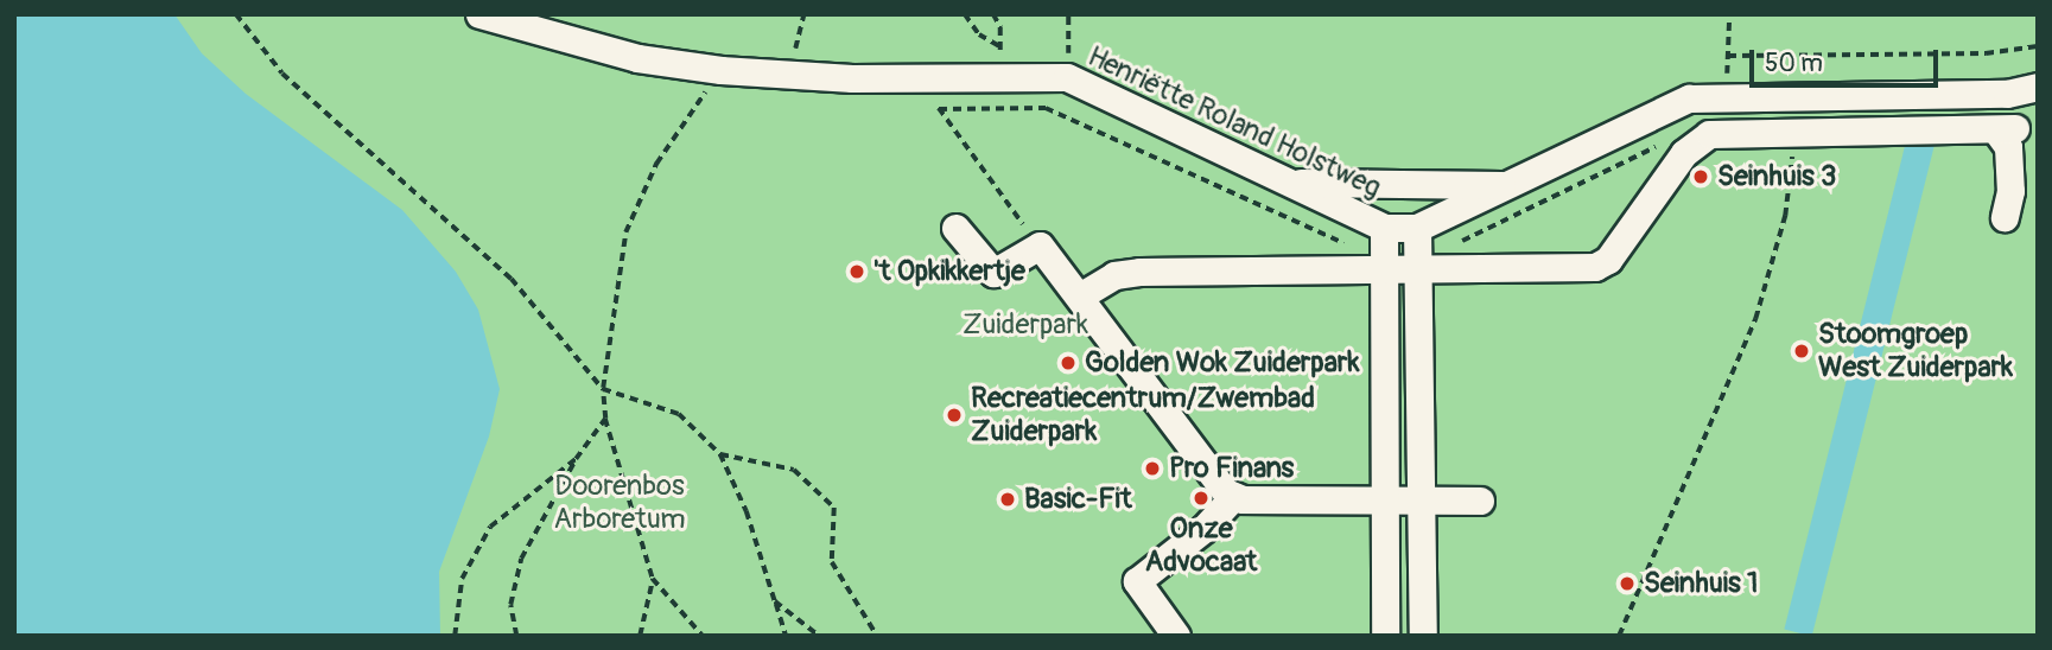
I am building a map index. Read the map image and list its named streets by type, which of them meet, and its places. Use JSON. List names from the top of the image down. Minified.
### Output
{"streets":{"street":["Henriëtte Roland Holstweg"]},"parks":["Zuiderpark","Doorenbos Arboretum"],"places":["Seinhuis 3","'t Opkikkertje","Stoomgroep West Zuiderpark","Golden Wok Zuiderpark","Recreatiecentrum/Zwembad Zuiderpark","Pro Finans","Onze Advocaat","Basic-Fit","Seinhuis 1"],"scale_bar":"50 m"}
